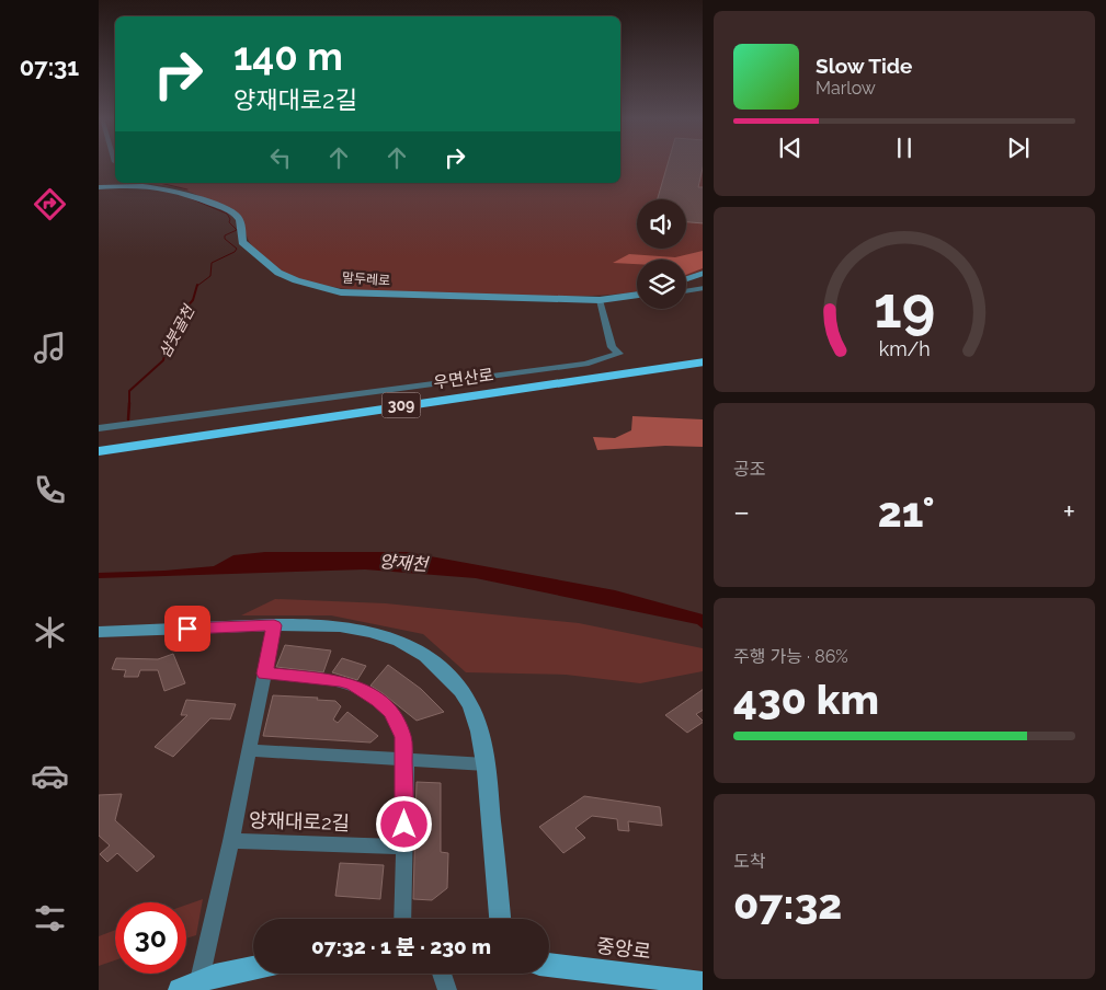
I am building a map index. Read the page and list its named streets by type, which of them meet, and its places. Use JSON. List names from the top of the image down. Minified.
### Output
{"streets":{"highway":["우면산로","309"],"main road":["중앙로"],"street":["말두레로","양재대로2길"]},"water":["삼붓골천","양재천"],"page":{"tabs":"07:31","turn":["140 m","양재대로2길"],"song":["Slow Tide","Marlow"],"tile":["공조",["주행 가능 · 86%","430 km"],["도착","07:32"]],"heat":["−","21°","+"],"limit":"30","trip":"07:32 · 1 분 · 230 m","gauge":["19","km/h"]}}
